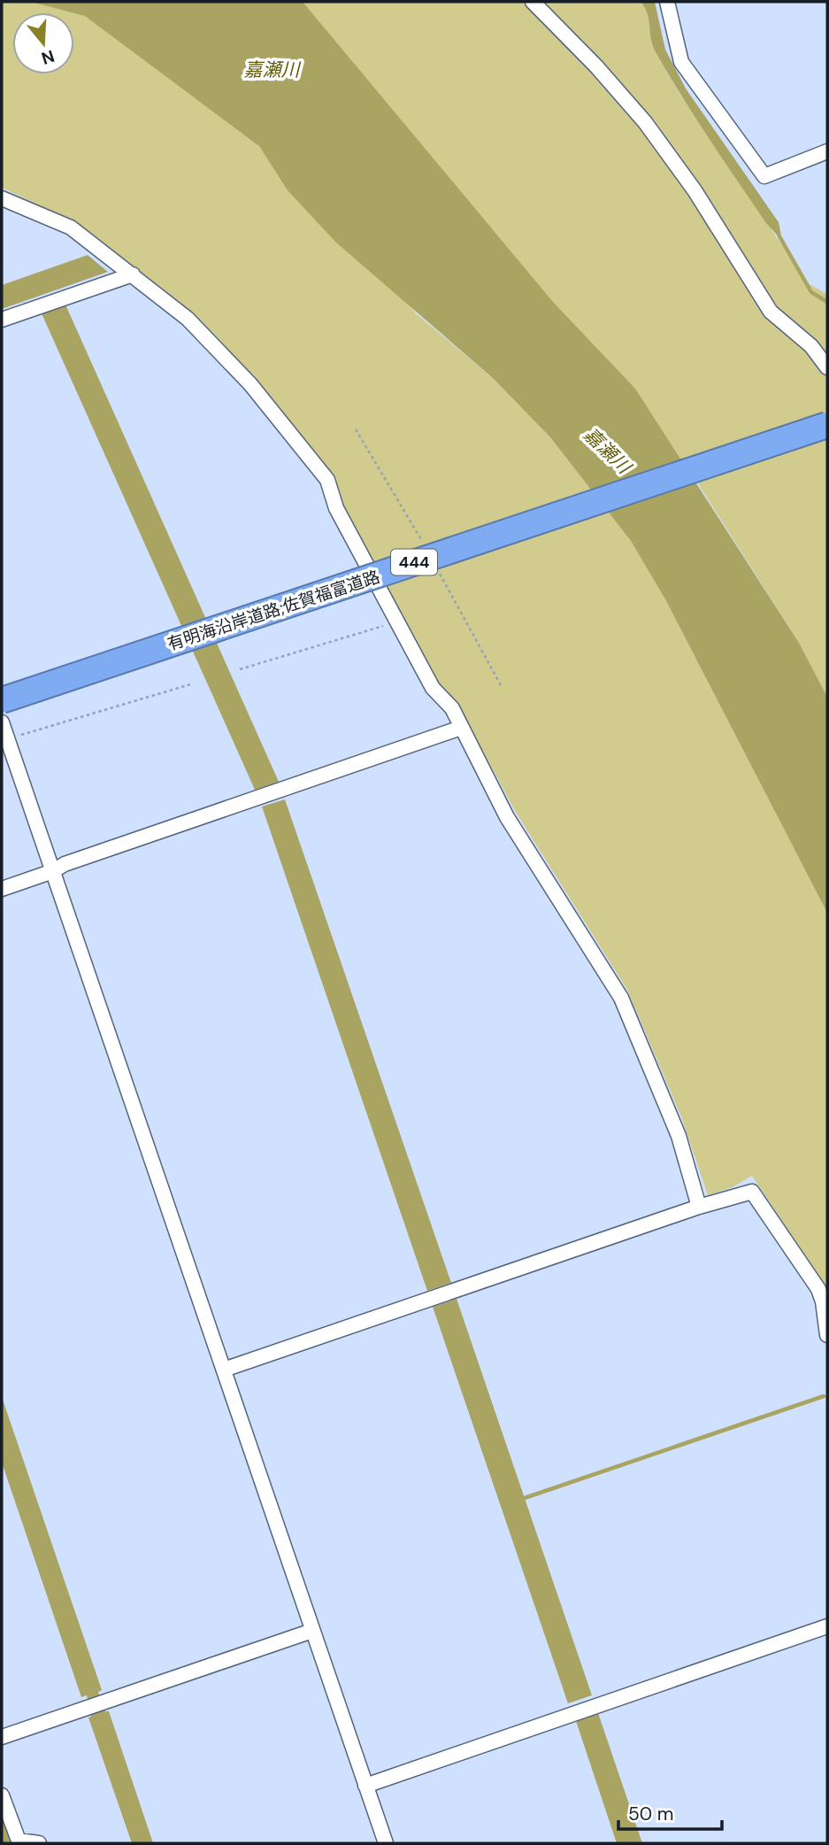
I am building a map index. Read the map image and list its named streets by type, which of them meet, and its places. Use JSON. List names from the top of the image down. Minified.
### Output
{"streets":{"highway":["444","有明海沿岸道路;佐賀福富道路"]},"water":["嘉瀬川"],"scale_bar":"50 m","north":"bottom"}
